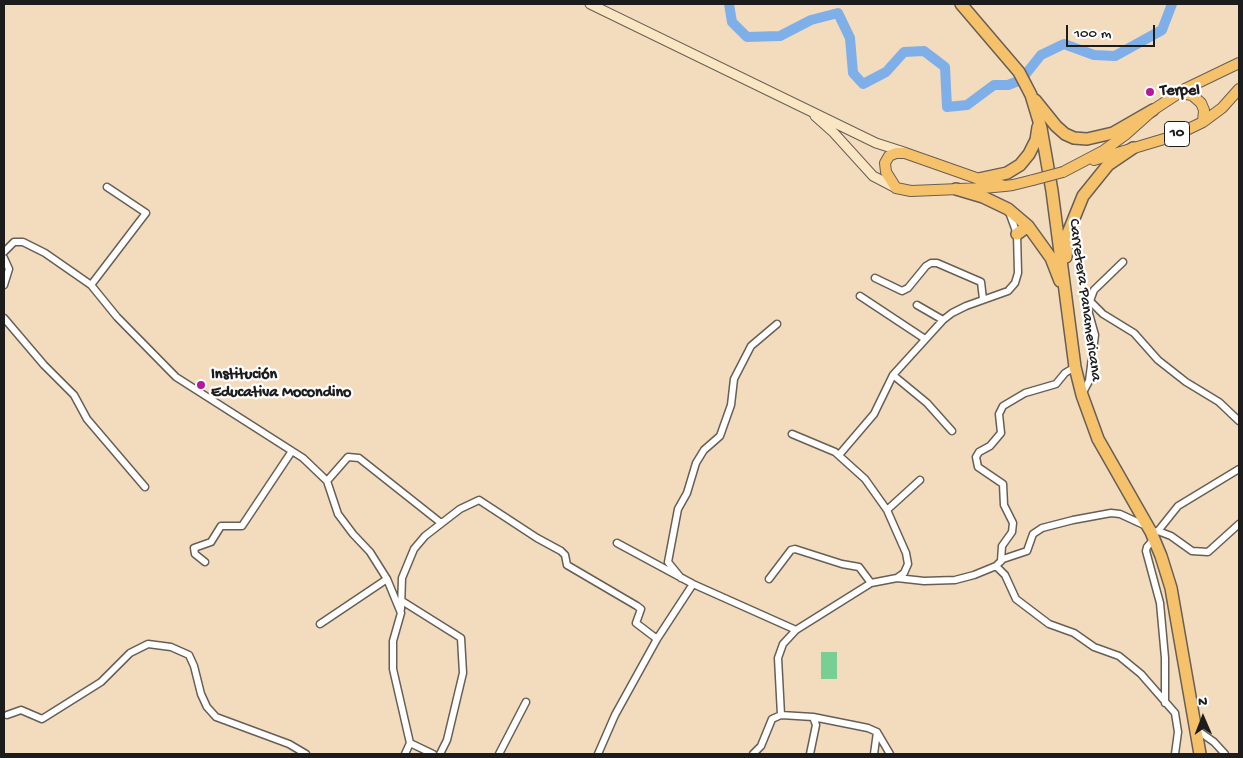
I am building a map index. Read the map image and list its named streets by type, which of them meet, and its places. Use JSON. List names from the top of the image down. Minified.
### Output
{"streets":{"highway":["Carretera Panamericana"],"main road":["10"]},"places":["Terpel","Institución Educativa Mocondino"],"scale_bar":"100 m","north":"top"}
